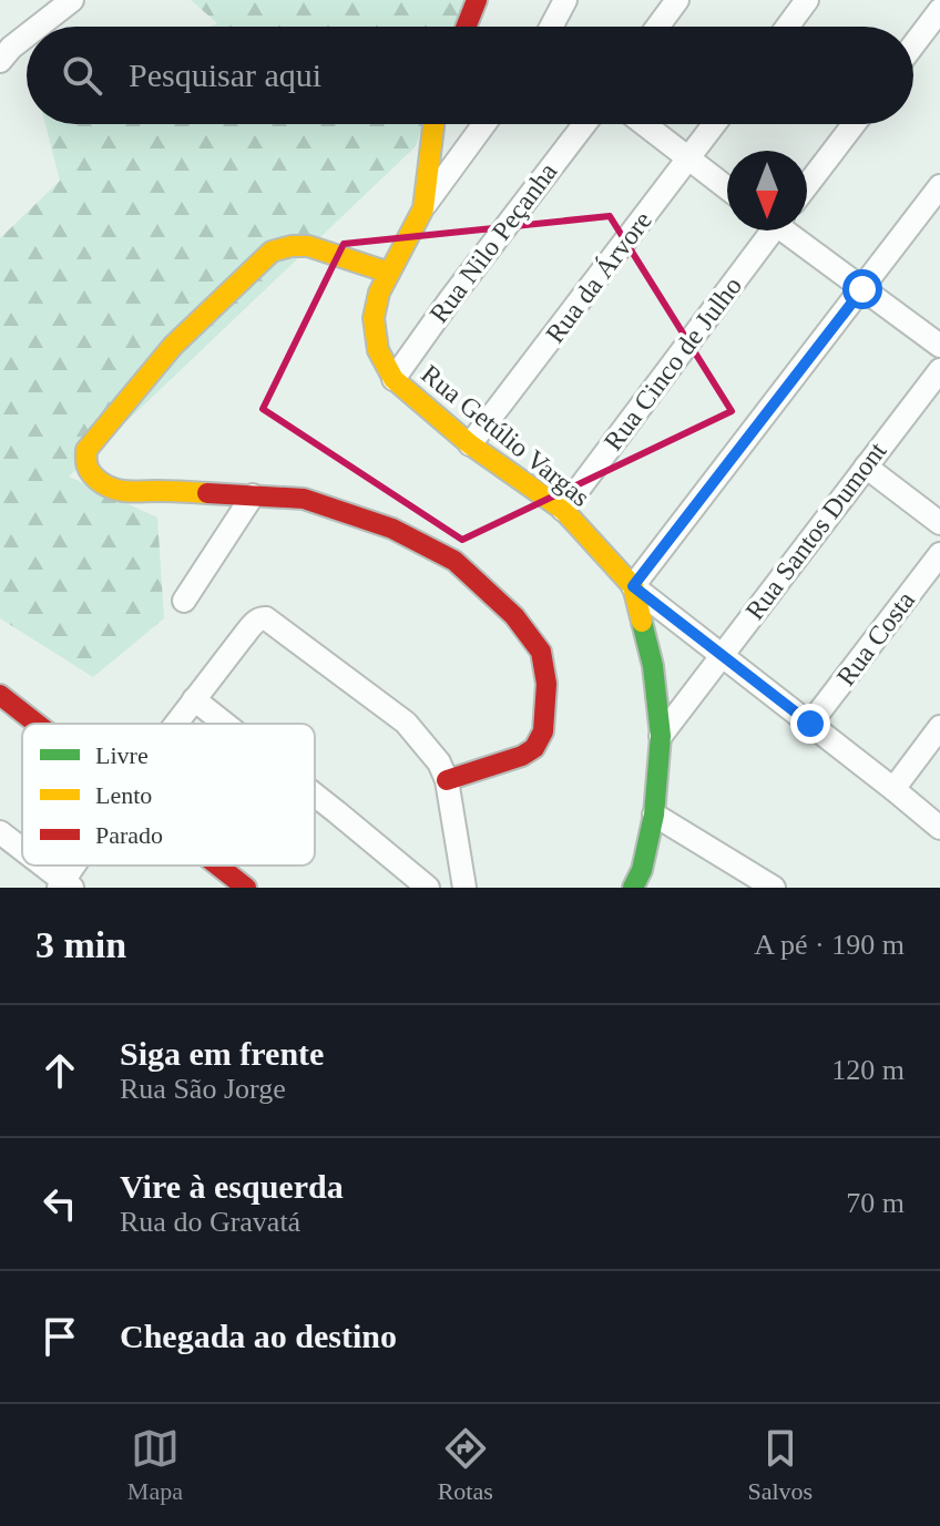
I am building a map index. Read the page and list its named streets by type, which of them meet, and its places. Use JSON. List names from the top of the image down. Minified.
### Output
{"streets":{"street":["Rua Nilo Peçanha","Rua da Árvore","Rua Cinco de Julho","Rua Getúlio Vargas","Rua Santos Dumont","Rua Costa"]},"crossings":[["Rua Nilo Peçanha","Rua Getúlio Vargas"],["Rua da Árvore","Rua Getúlio Vargas"],["Rua Cinco de Julho","Rua Getúlio Vargas"],["Rua Getúlio Vargas","Rua Santos Dumont"]],"legend":["Livre","Lento","Parado"],"north":"bottom","page":{"search":"Pesquisar aqui","heading":["3 min","A pé · 190 m"],"list":[["Siga em frente","Rua São Jorge","120 m"],["Vire à esquerda","Rua do Gravatá","70 m"],"Chegada ao destino"],"nav":["Mapa","Rotas","Salvos"]}}
